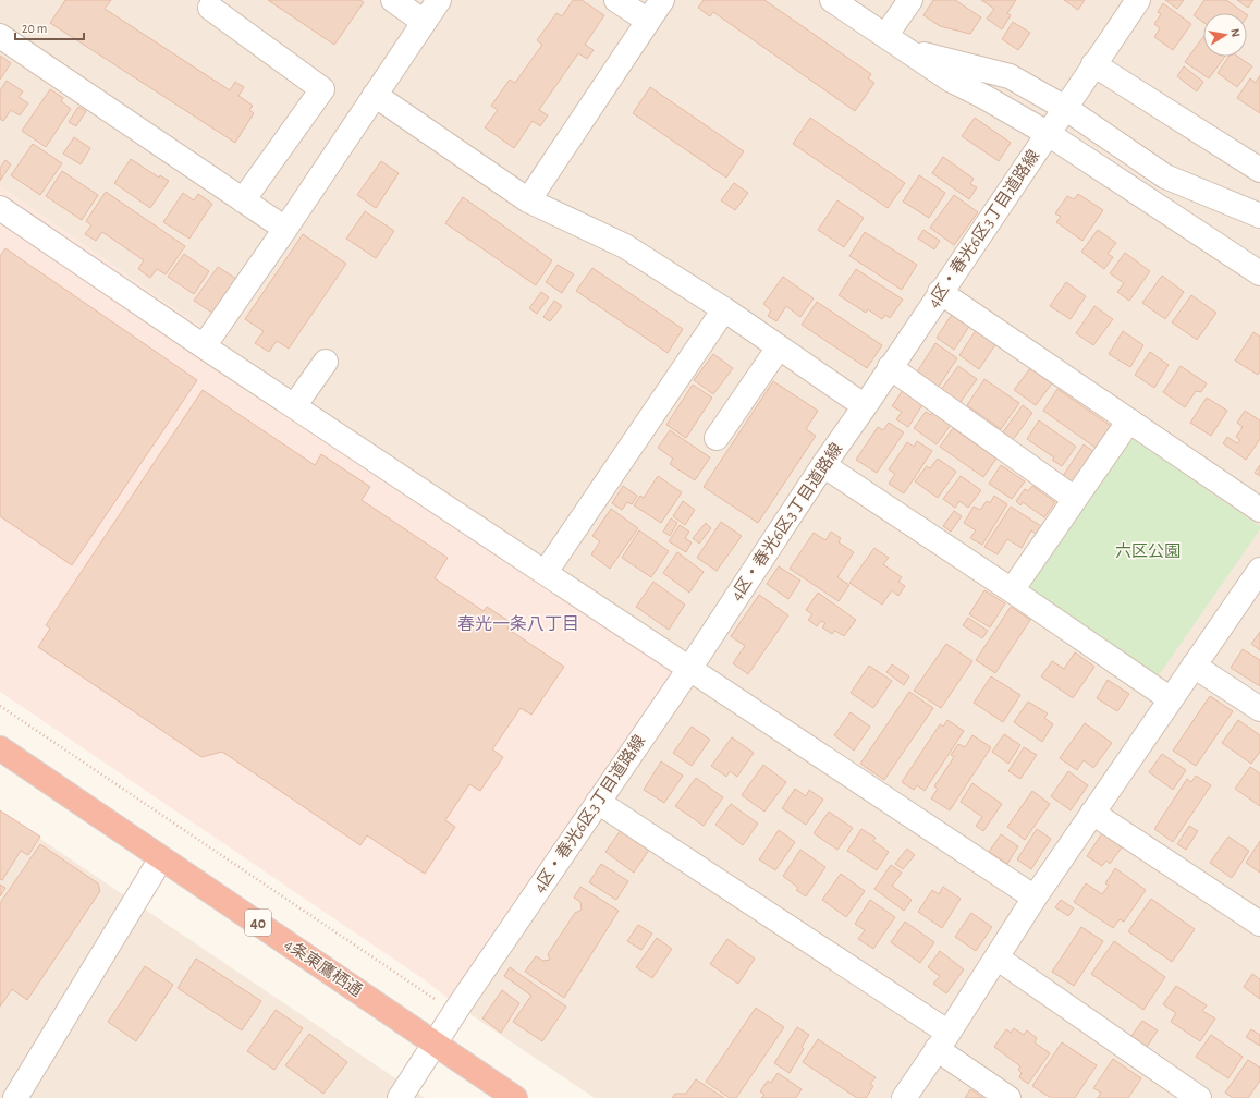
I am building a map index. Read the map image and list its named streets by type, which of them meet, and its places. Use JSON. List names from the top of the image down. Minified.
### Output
{"streets":{"highway":["40","4条東鷹栖通"],"street":["4区・春光6区3丁目道路線"]},"crossings":[["4区・春光6区3丁目道路線","4条東鷹栖通"]],"districts":["春光一条八丁目"],"parks":["六区公園"],"scale_bar":"20 m","north":"right"}
